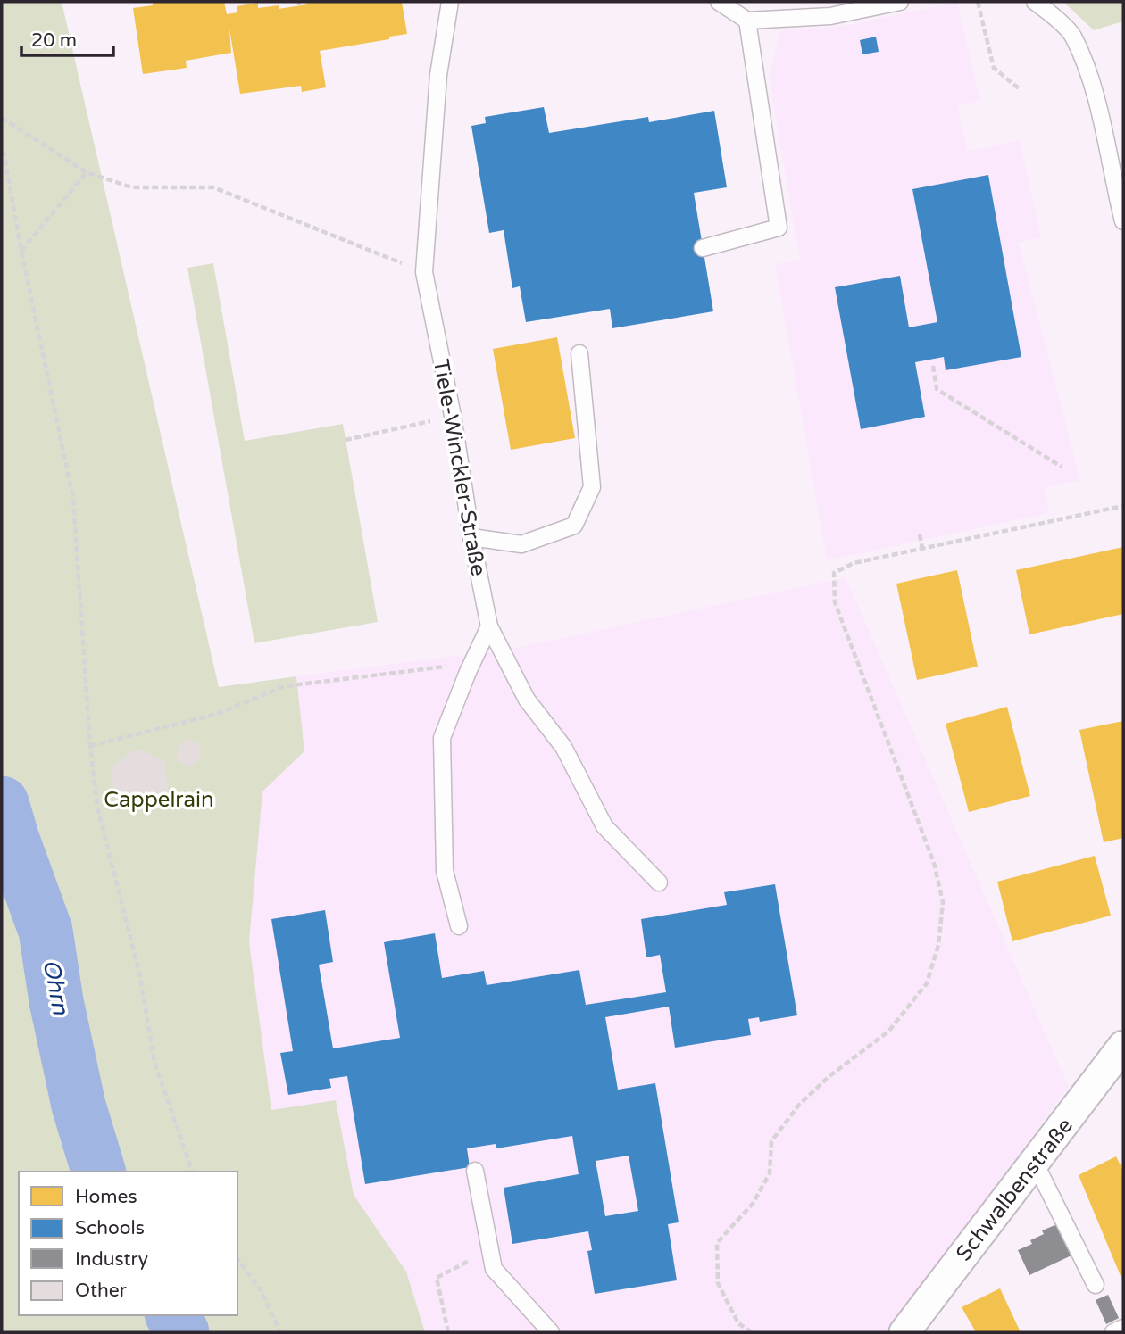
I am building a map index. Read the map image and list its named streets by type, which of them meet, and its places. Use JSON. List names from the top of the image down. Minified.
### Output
{"streets":{"street":["Schwalbenstraße"],"lane":["Tiele-Winckler-Straße"]},"water":["Ohrn"],"parks":["Cappelrain"],"legend":["Homes","Schools","Industry","Other"],"scale_bar":"20 m"}
